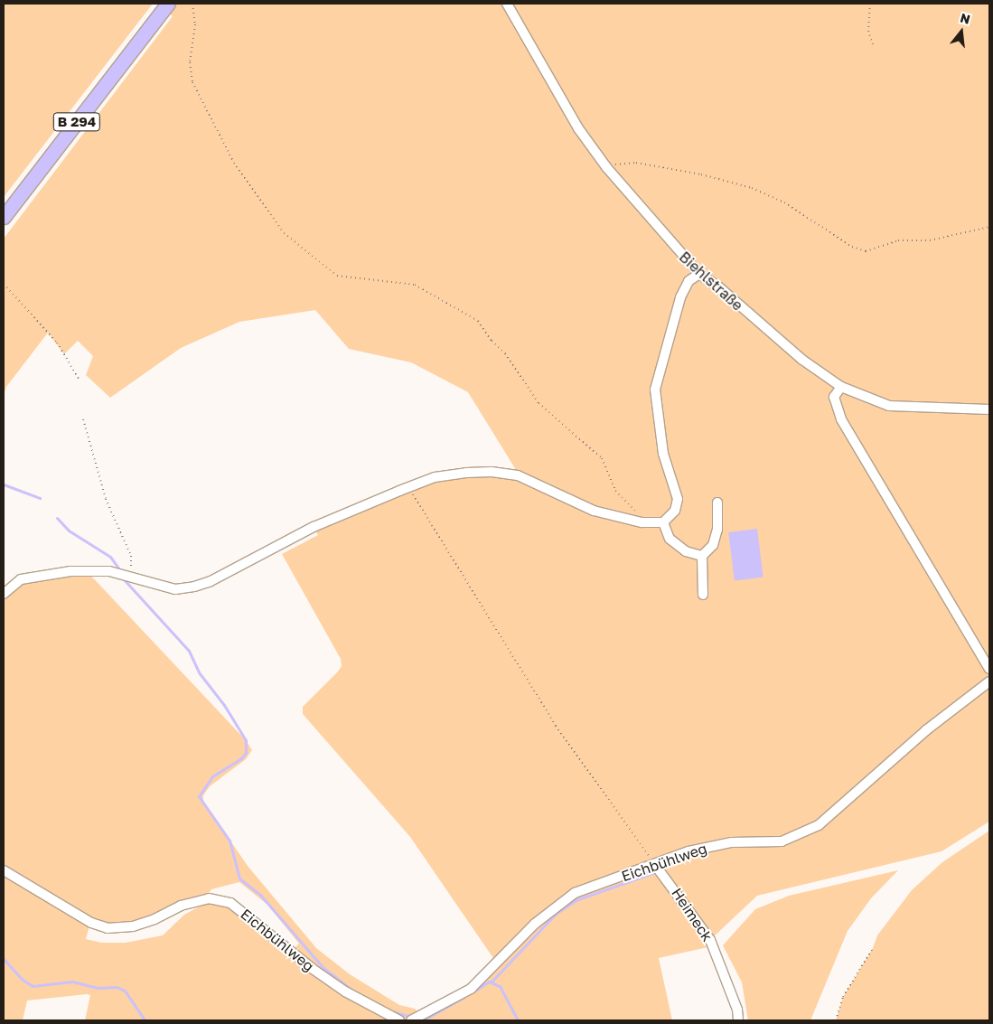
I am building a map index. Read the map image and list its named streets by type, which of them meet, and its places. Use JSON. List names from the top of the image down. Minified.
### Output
{"streets":{"highway":["B 294"],"street":["Biehlstraße","Eichbühlweg","Heimeck"]},"crossings":[["Eichbühlweg","Heimeck"]],"north":"top"}
